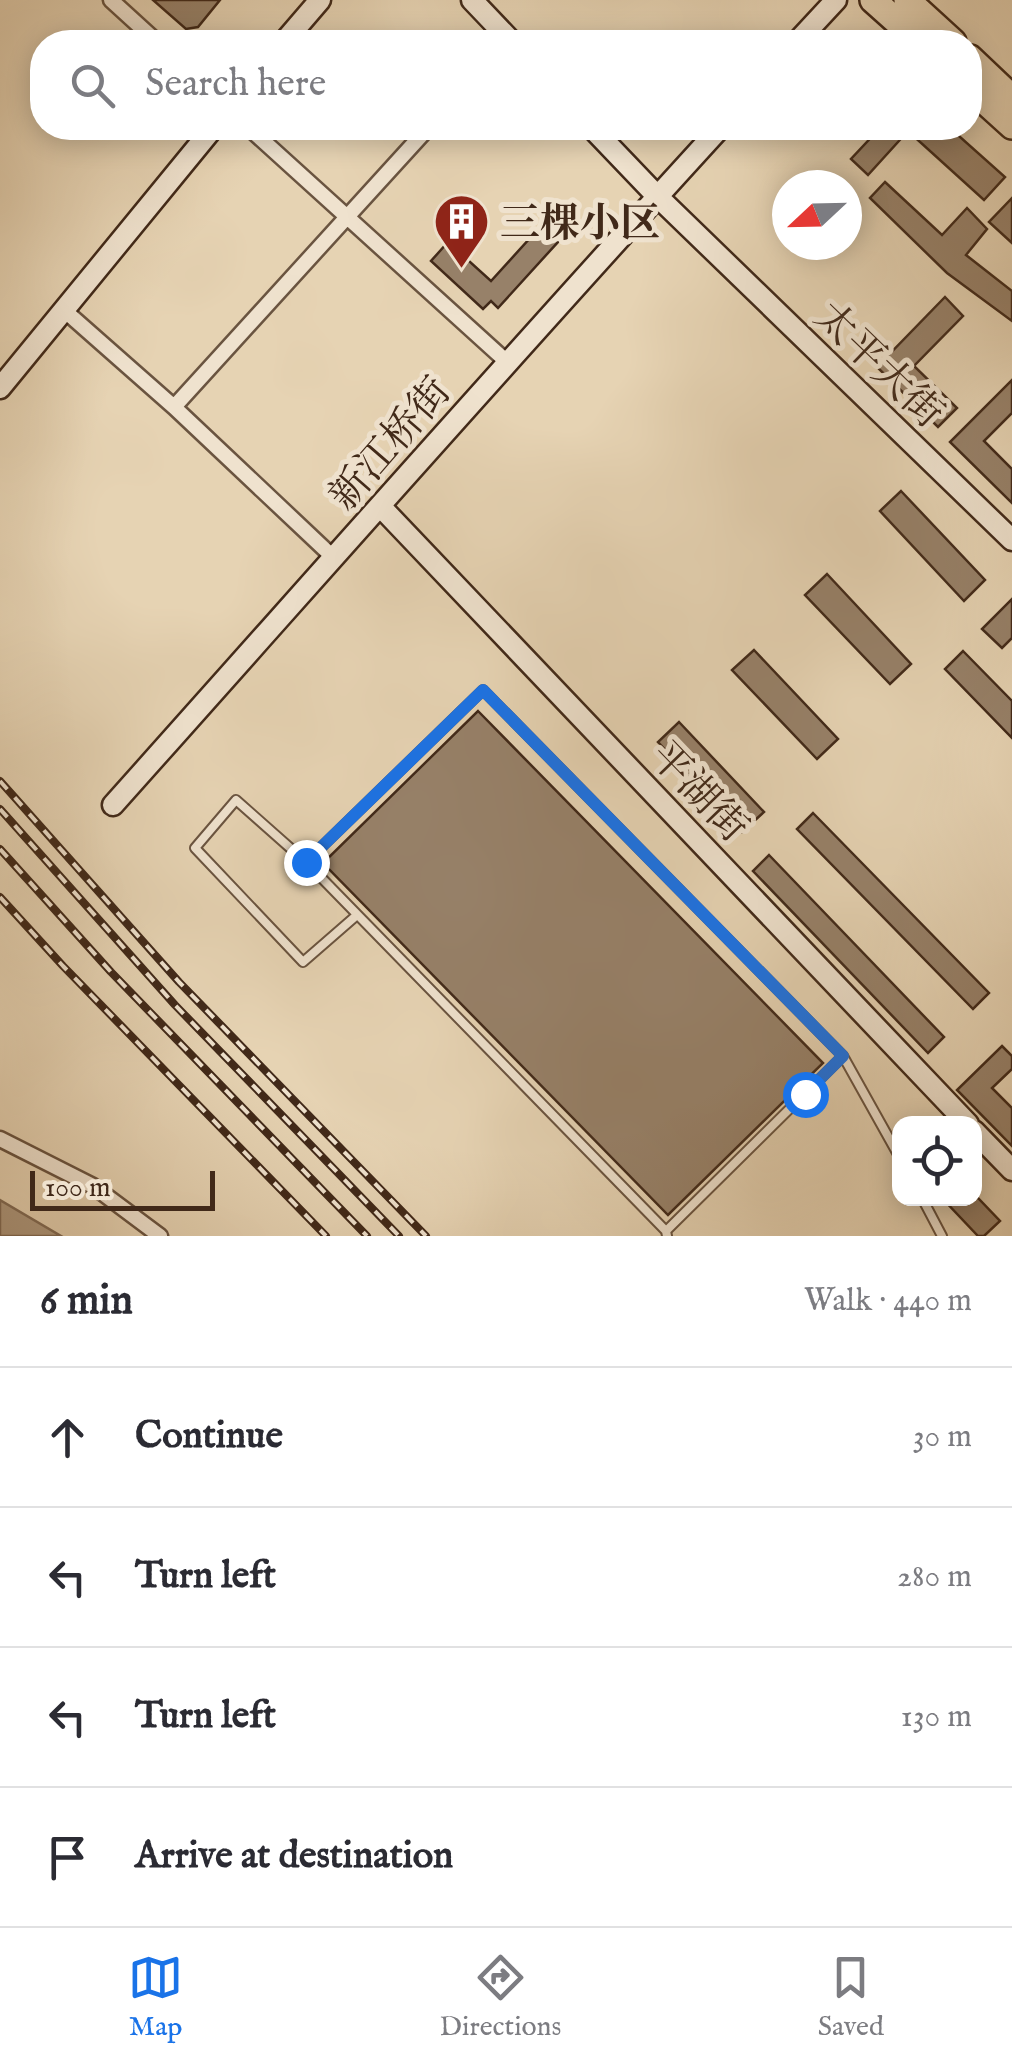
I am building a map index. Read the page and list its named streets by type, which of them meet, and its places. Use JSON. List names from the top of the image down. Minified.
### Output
{"streets":{"street":["太平大街","新江桥街","平湖街"]},"crossings":[["太平大街","新江桥街"],["新江桥街","平湖街"]],"places":{"building":["三棵小区"]},"scale_bar":"100 m","north":"left","page":{"search":"Search here","scale":"100 m","heading":["6 min","Walk · 440 m"],"list":[["Continue","30 m"],["Turn left","280 m"],["Turn left","130 m"],"Arrive at destination"],"nav":["Map","Directions","Saved"]}}
